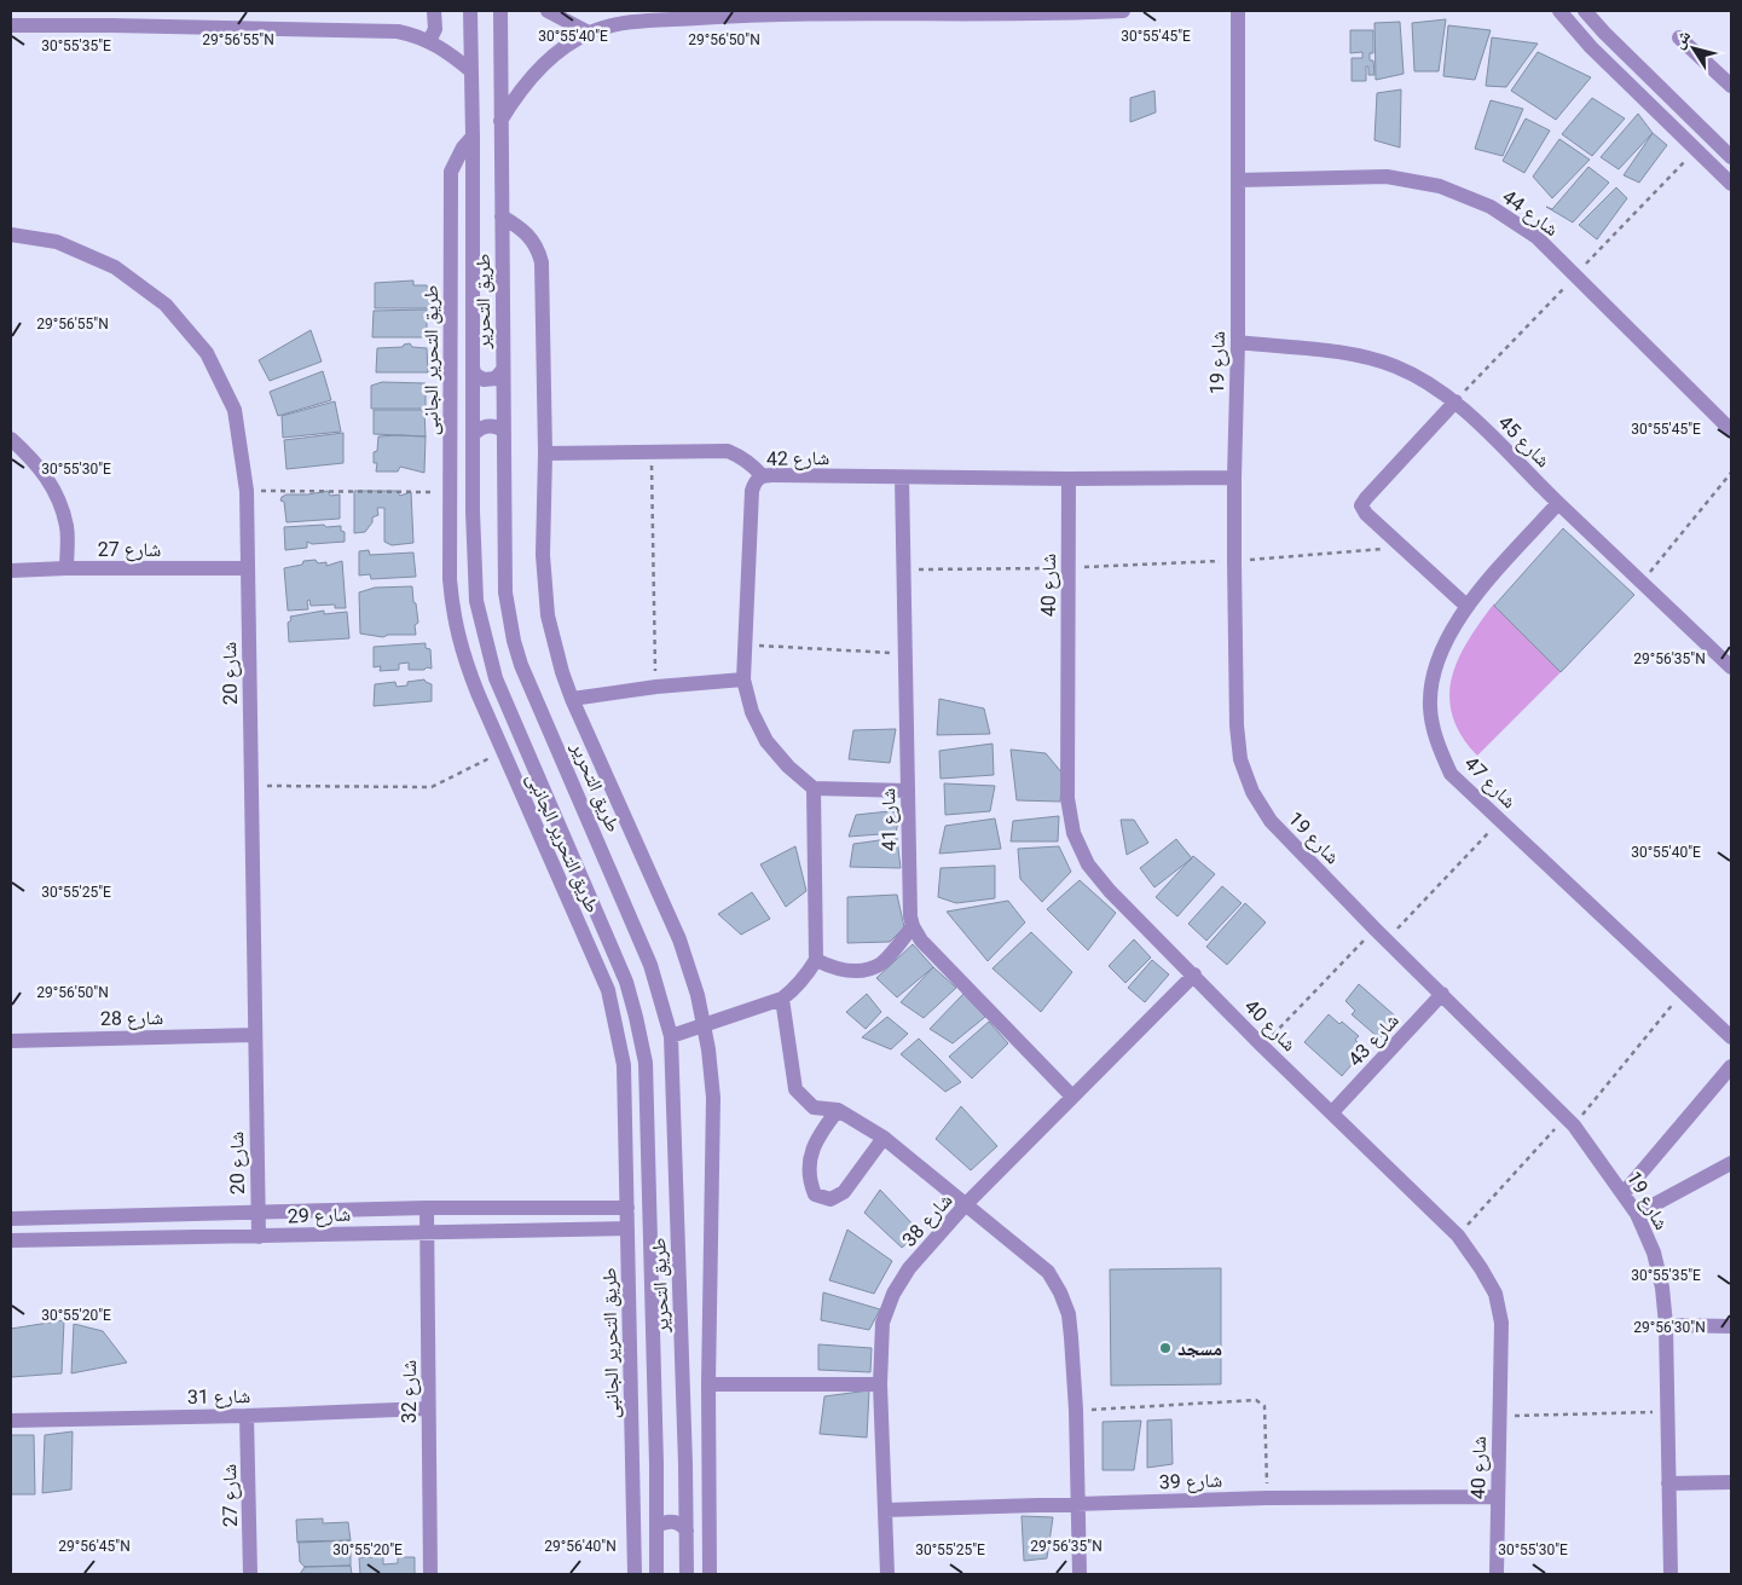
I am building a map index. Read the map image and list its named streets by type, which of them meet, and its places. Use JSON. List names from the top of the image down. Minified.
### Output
{"streets":{"street":["شارع 44","طريق التحرير","طريق التحرير الجانبى","شارع 19","شارع 45","شارع 42","شارع 27","شارع 40","شارع 20","شارع 47","شارع 41","شارع 28","شارع 43","شارع 29","شارع 38","شارع 32","شارع 31","شارع 39"]},"crossings":[["شارع 44","شارع 19"],["طريق التحرير","طريق التحرير الجانبى"],["طريق التحرير الجانبى","شارع 29"],["شارع 19","شارع 45"],["شارع 19","شارع 42"],["شارع 19","شارع 43"],["شارع 45","شارع 47"],["شارع 42","شارع 40"],["شارع 42","شارع 41"],["شارع 27","شارع 20"],["شارع 27","شارع 31"],["شارع 40","شارع 43"],["شارع 40","شارع 38"],["شارع 40","شارع 39"],["شارع 20","شارع 28"],["شارع 20","شارع 29"],["شارع 29","شارع 32"],["شارع 38","شارع 39"],["شارع 32","شارع 31"]],"places":["مسجد"],"north":"top left","coordinates":["30°55'40\"E","30°55'45\"E","29°56'55\"N","29°56'50\"N","30°55'35\"E","30°55'30\"E","29°56'35\"N","30°55'25\"E","30°55'20\"E","29°56'30\"N","29°56'45\"N","29°56'40\"N"]}
